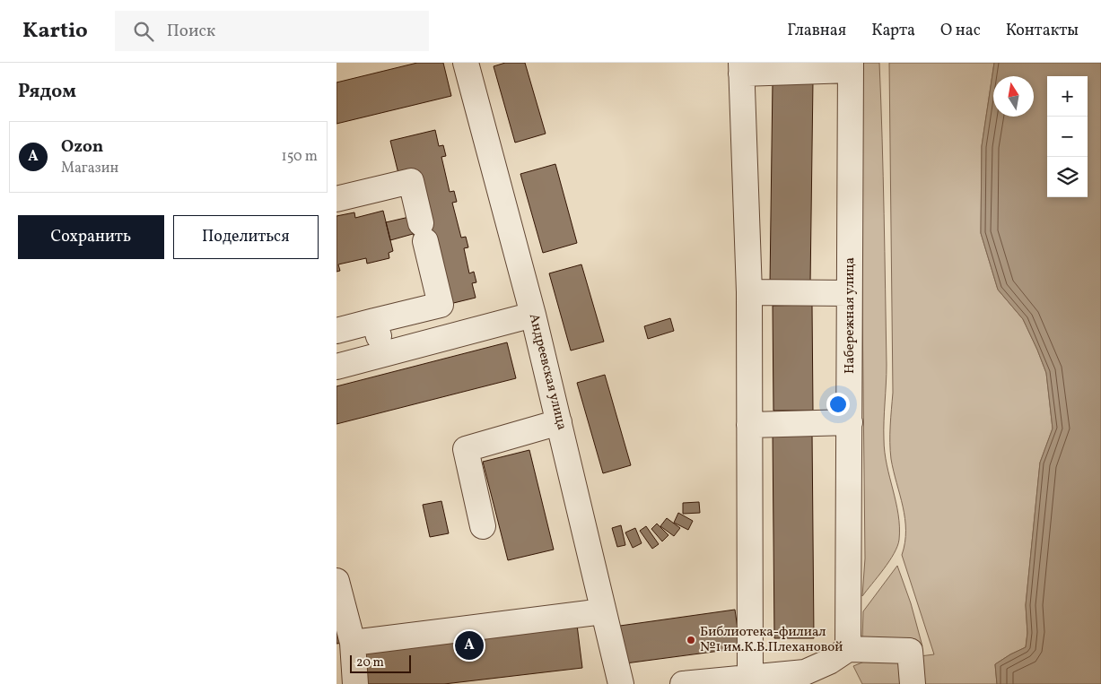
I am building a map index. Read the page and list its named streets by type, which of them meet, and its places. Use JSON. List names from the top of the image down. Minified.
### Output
{"streets":{"street":["Набережная улица","Андреевская улица"]},"places":["Библиотека-филиал №1 им.К.В.Плехановой"],"scale_bar":"20 m","north":"top","page":{"header":"Kartio","search":"Поиск","nav":["Главная","Карта","О нас","Контакты"],"heading":"Рядом","map_buttons":["+","−"],"list":[{"mark":"A","name":"Ozon","note":"Магазин","value":"150 m"}],"buttons":["Сохранить","Поделиться"],"pins":"A","scale":"20 m"}}
